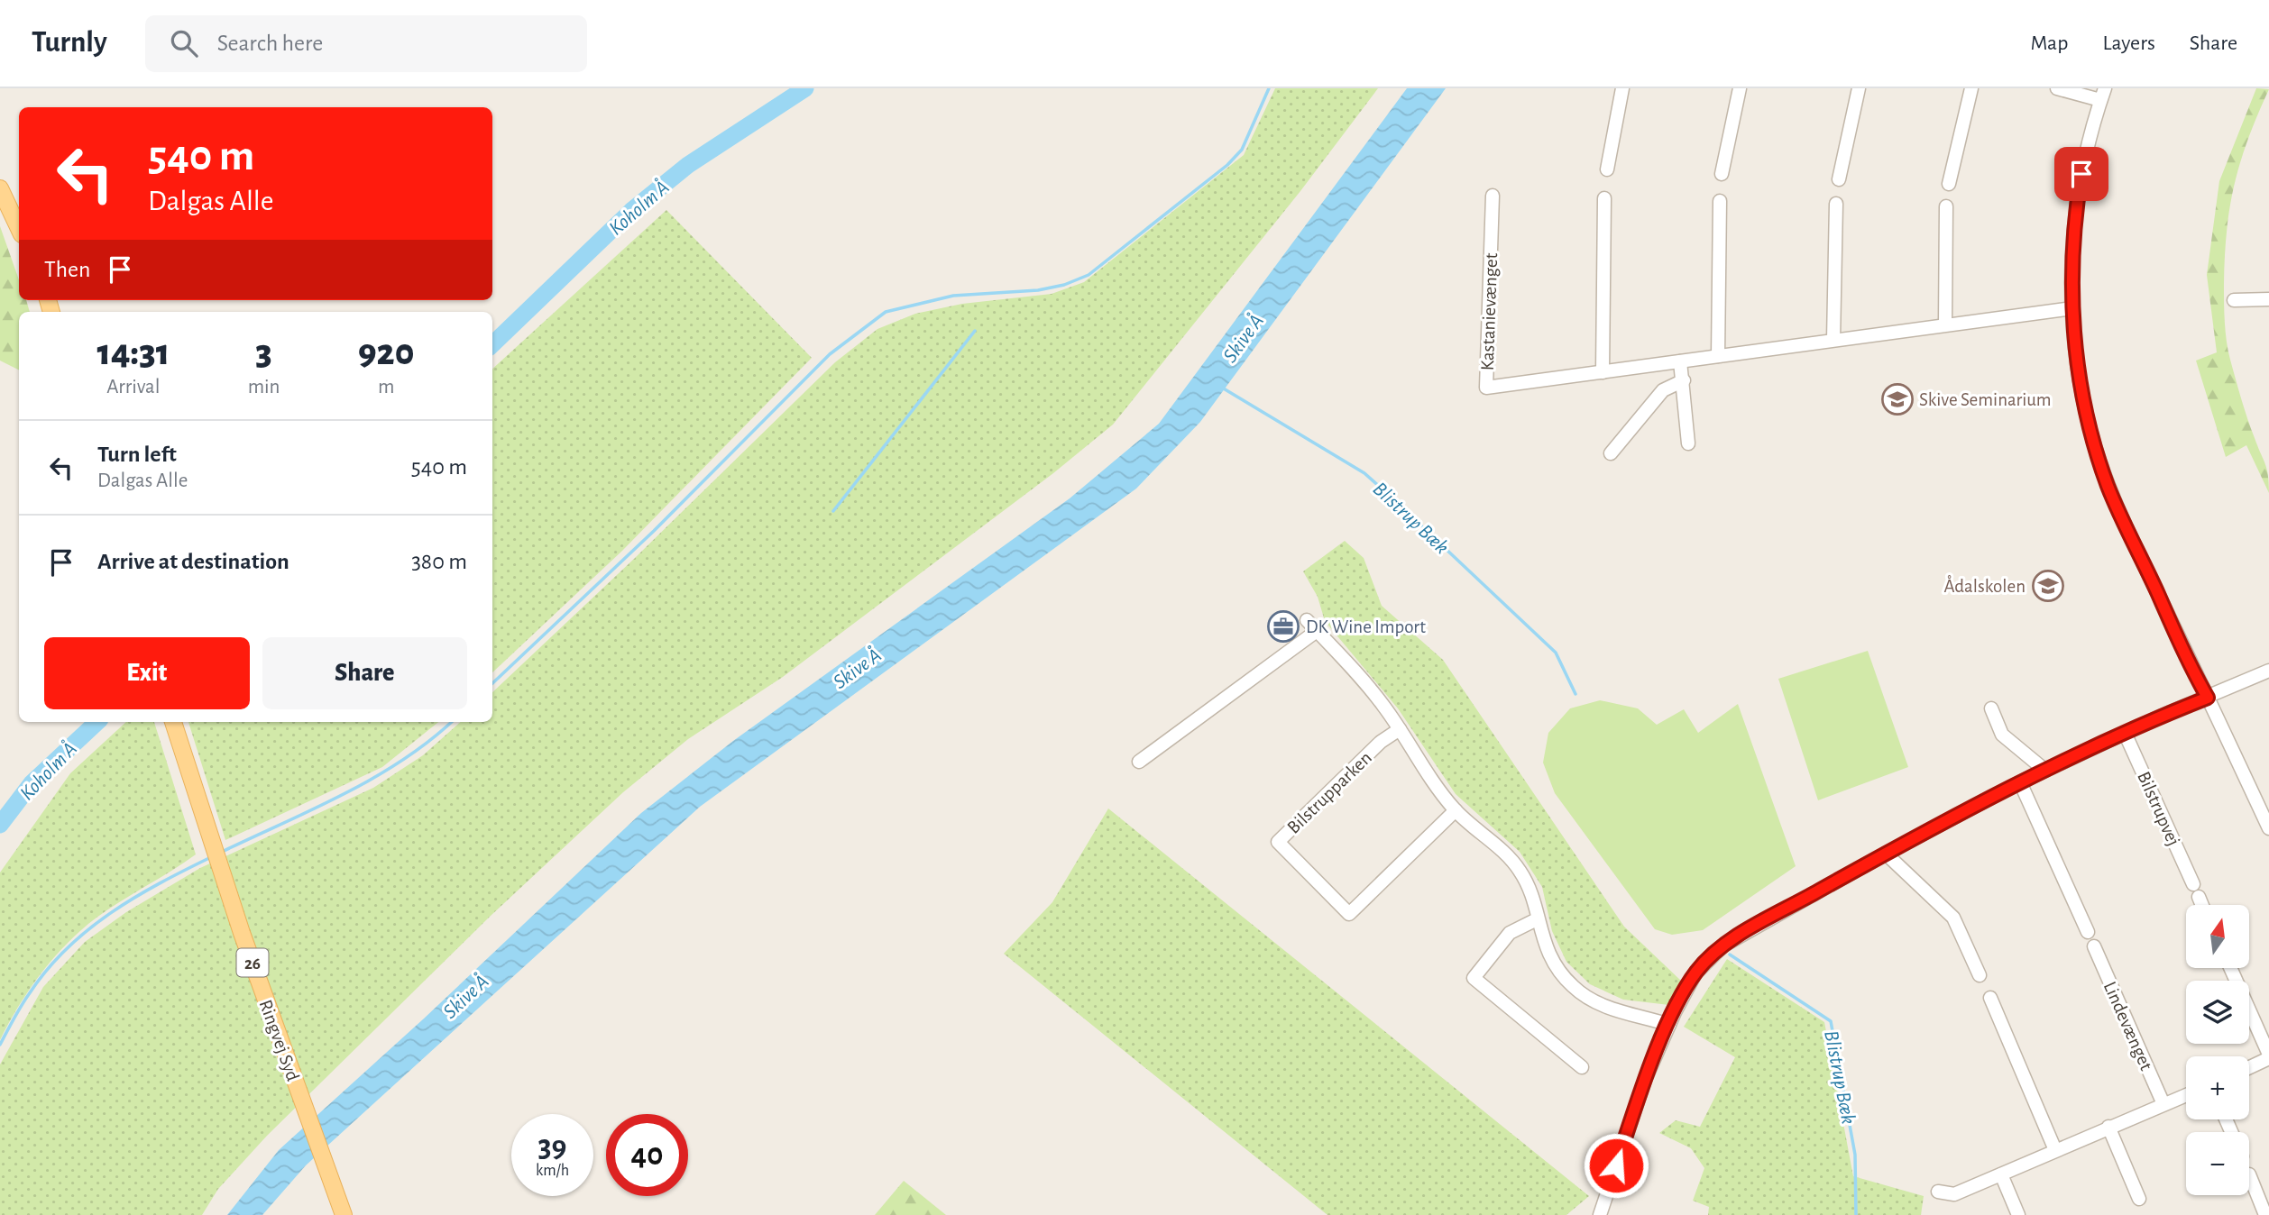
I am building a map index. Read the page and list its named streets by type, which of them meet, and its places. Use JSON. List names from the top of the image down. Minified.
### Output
{"streets":{"main road":["26","Ringvej Syd"],"street":["Kastanievænget","Bilstrupparken","Bilstrupvej","Lindevænget"]},"water":["Koholm Å","Skive Å","Blistrup Bæk"],"places":{"school or university":["Skive Seminarium","Ådalskolen"],"office":["DK Wine Import"]},"north":"top","page":{"header":"Turnly","search":"Search here","nav":["Map","Layers","Share"],"turn":["540 m","Dalgas Alle"],"then":"Then","eta":["14:31","Arrival","3","min","920","m"],"list":[{"name":"Turn left","note":"Dalgas Alle","value":"540 m"},{"name":"Arrive at destination","value":"380 m"}],"buttons":["Exit","Share"],"map_buttons":["+","−"],"speed":"39 km/h","limit":"40"}}
